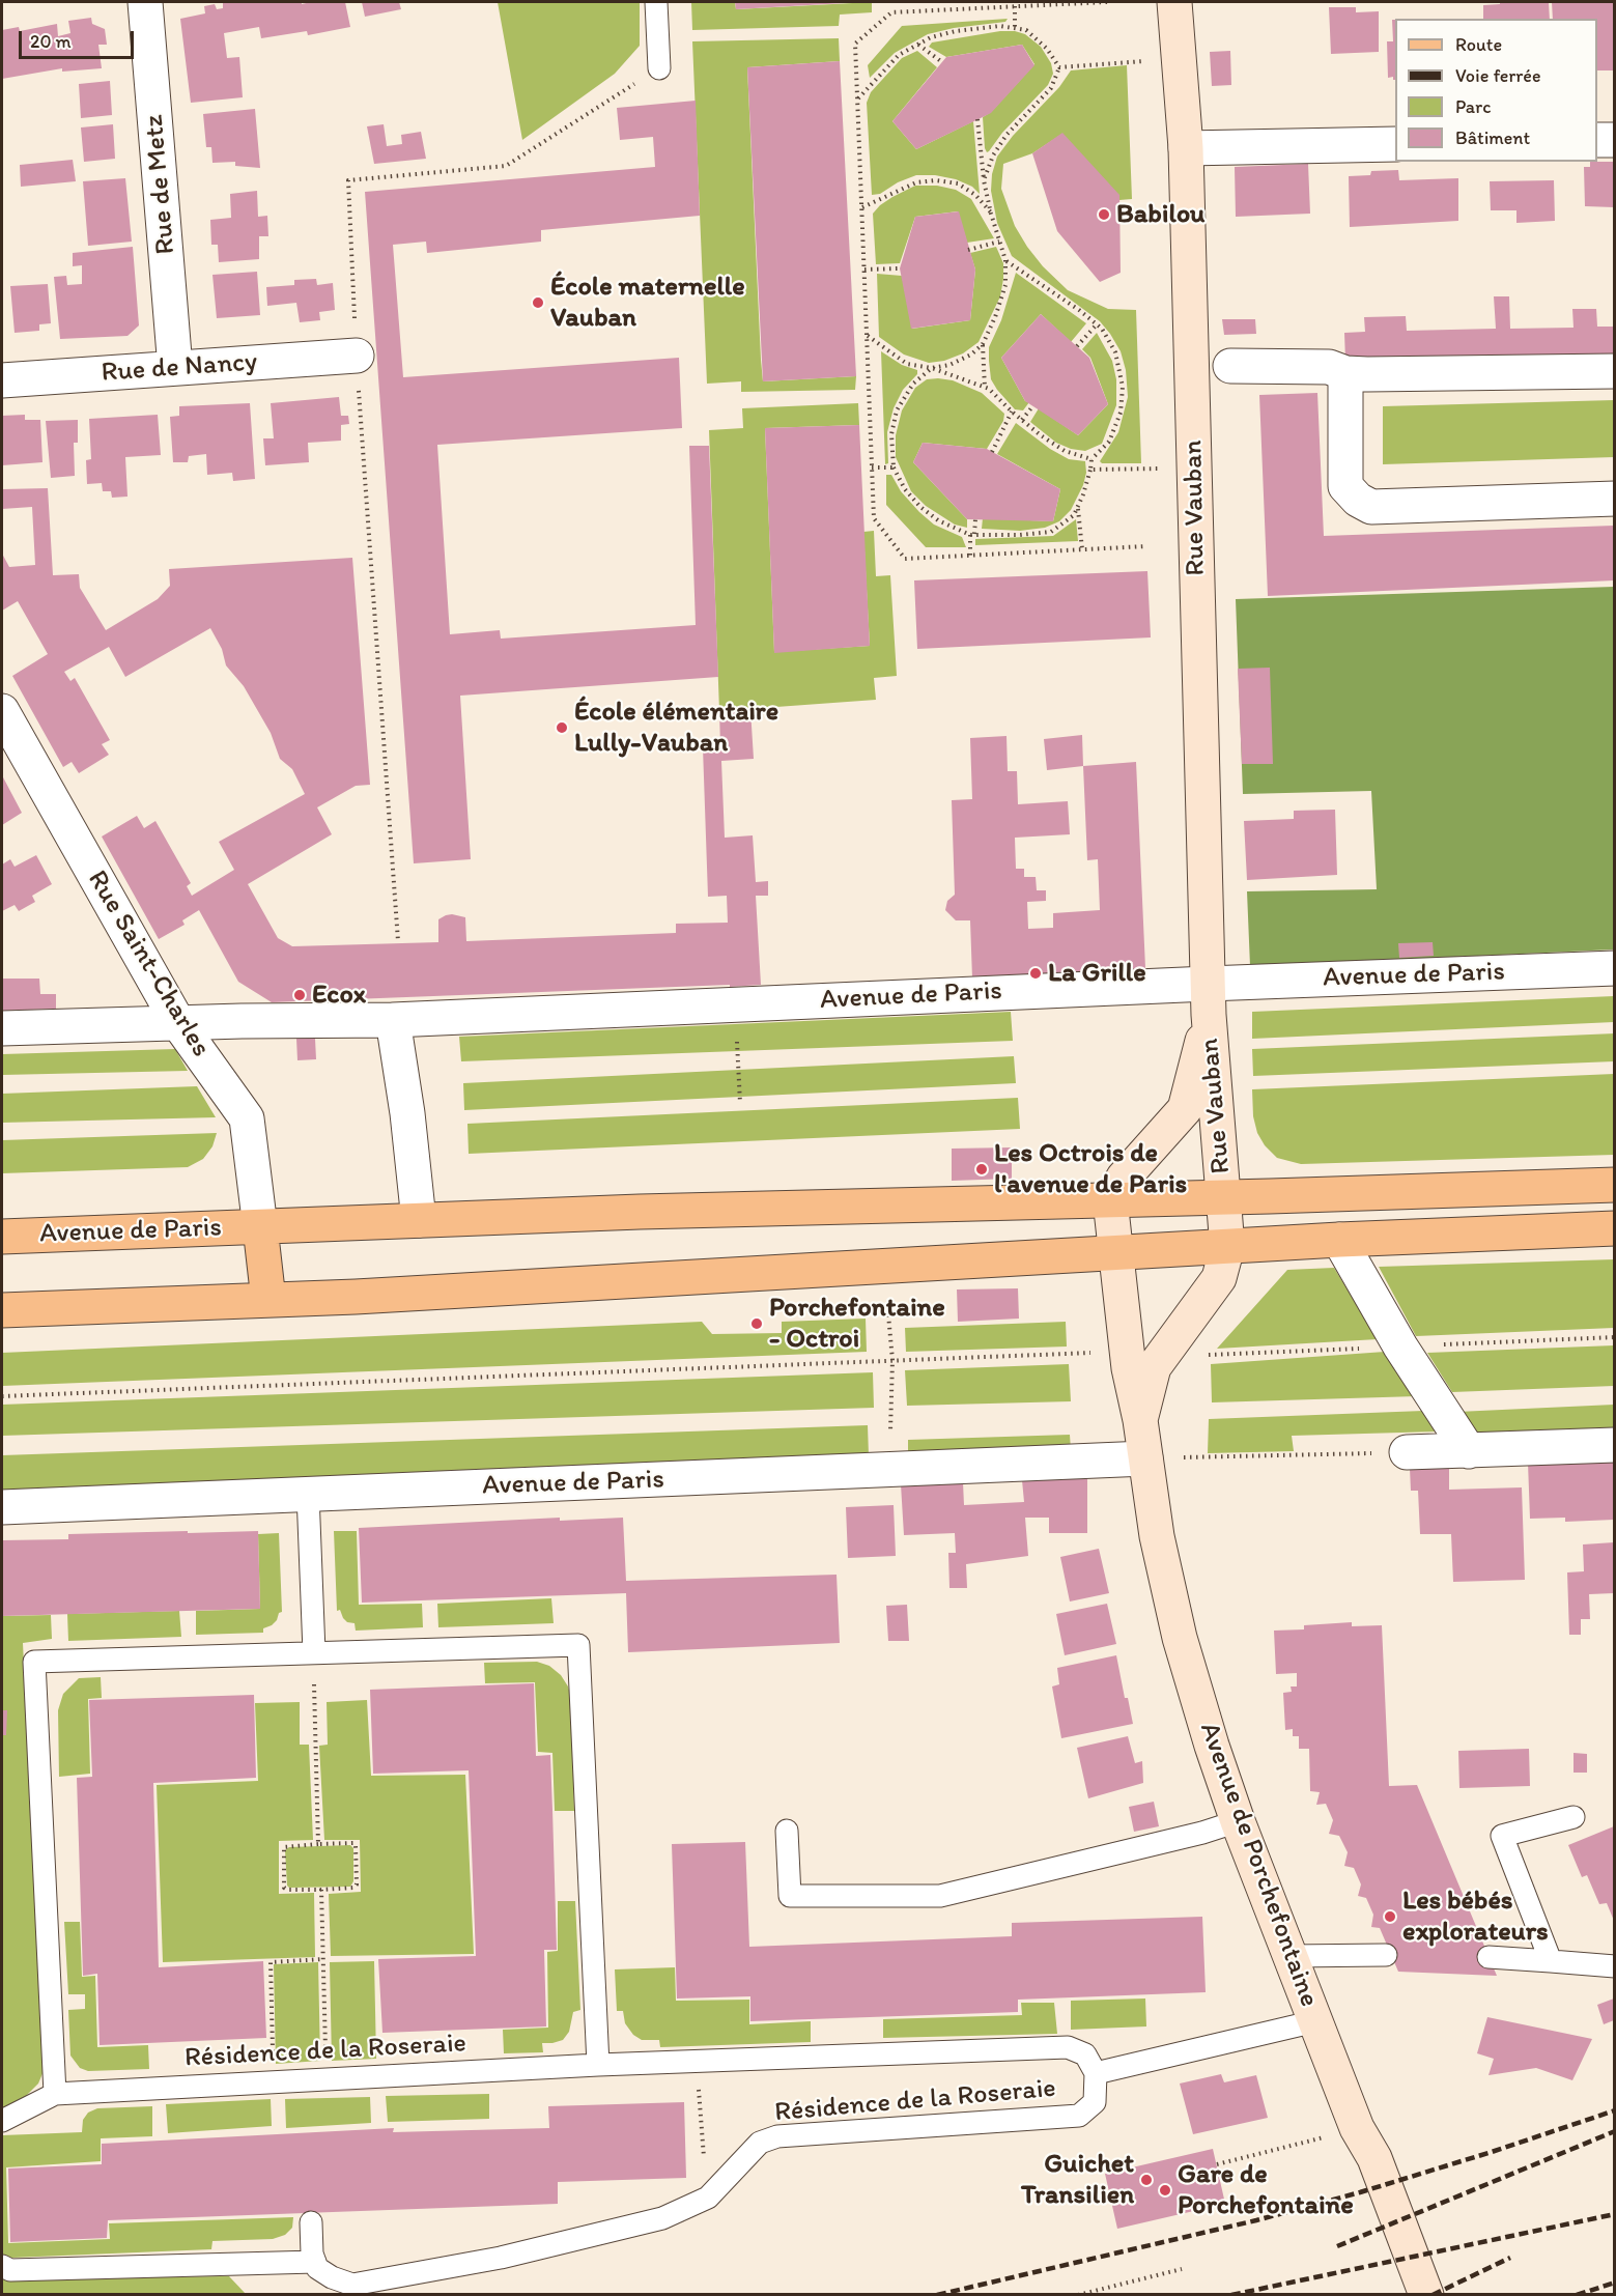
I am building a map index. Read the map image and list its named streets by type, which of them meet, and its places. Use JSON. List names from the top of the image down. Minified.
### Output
{"streets":{"main road":["Rue Vauban","Avenue de Paris","Avenue de Porchefontaine"],"street":["Rue de Metz","Rue de Nancy","Rue Saint-Charles"],"lane":["Résidence de la Roseraie"]},"crossings":[["Rue de Metz","Rue de Nancy"],["Rue Vauban","Avenue de Paris"],["Rue Vauban","Avenue de Porchefontaine"],["Rue Saint-Charles","Avenue de Paris"],["Avenue de Paris","Avenue de Porchefontaine"]],"places":["Babilou","École maternelle Vauban","École élémentaire Lully-Vauban","La Grille","Ecox","Les Octrois de l'avenue de Paris","Porchefontaine - Octroi","Les bébés explorateurs","Guichet Transilien","Gare de Porchefontaine"],"legend":["Route","Voie ferrée","Parc","Bâtiment"],"scale_bar":"20 m"}
